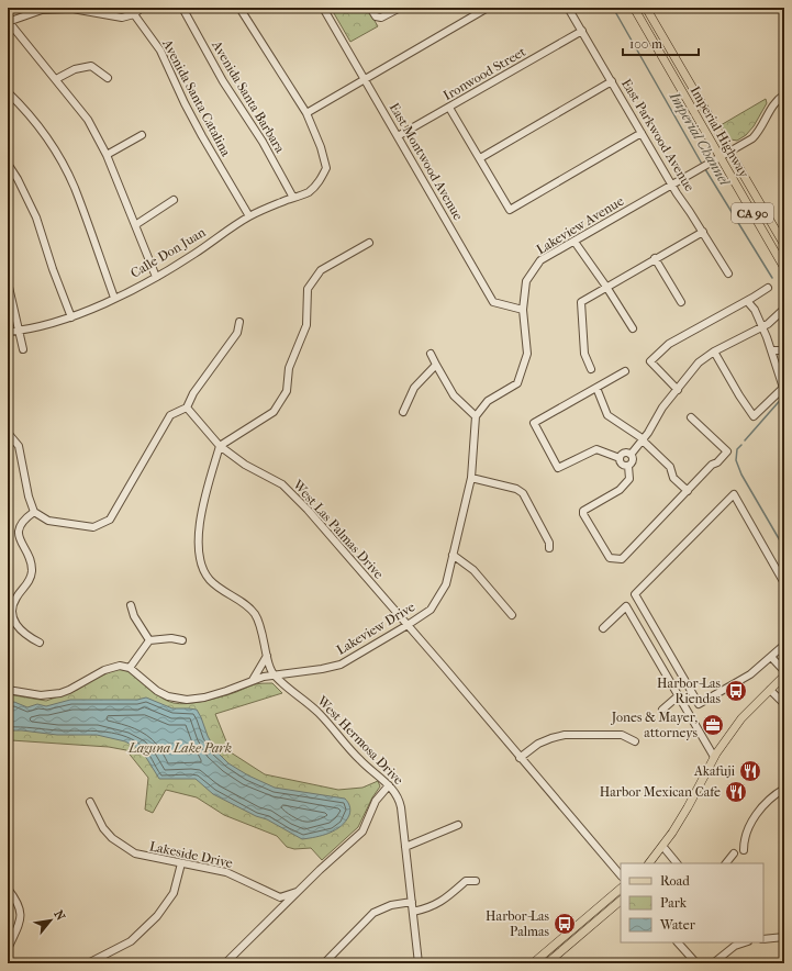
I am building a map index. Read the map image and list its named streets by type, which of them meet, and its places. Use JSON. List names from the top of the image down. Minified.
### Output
{"streets":{"main road":["Imperial Highway","CA 90"],"street":["Ironwood Street","Avenida Santa Barbara","Avenida Santa Catalina","East Parkwood Avenue","East Montwood Avenue","Lakeview Avenue","Calle Don Juan","West Las Palmas Drive","Lakeview Drive","West Hermosa Drive","Lakeside Drive"]},"crossings":[["Ironwood Street","East Parkwood Avenue"],["Ironwood Street","East Montwood Avenue"],["Avenida Santa Barbara","Calle Don Juan"],["Avenida Santa Catalina","Calle Don Juan"],["Imperial Highway","Lakeview Avenue"],["East Parkwood Avenue","Lakeview Avenue"],["East Montwood Avenue","Lakeview Avenue"],["Lakeview Avenue","Lakeview Drive"],["West Las Palmas Drive","Lakeview Drive"],["Lakeview Drive","West Hermosa Drive"]],"water":["Imperial Channel"],"parks":["Laguna Lake Park"],"places":{"bus stop":["Harbor-Las Riendas","Harbor-Las Palmas"],"office":["Jones & Mayer, attorneys"],"restaurant":["Akafuji","Harbor Mexican Cafe"]},"legend":["Road","Park","Water"],"scale_bar":"100 m","north":"top right"}
